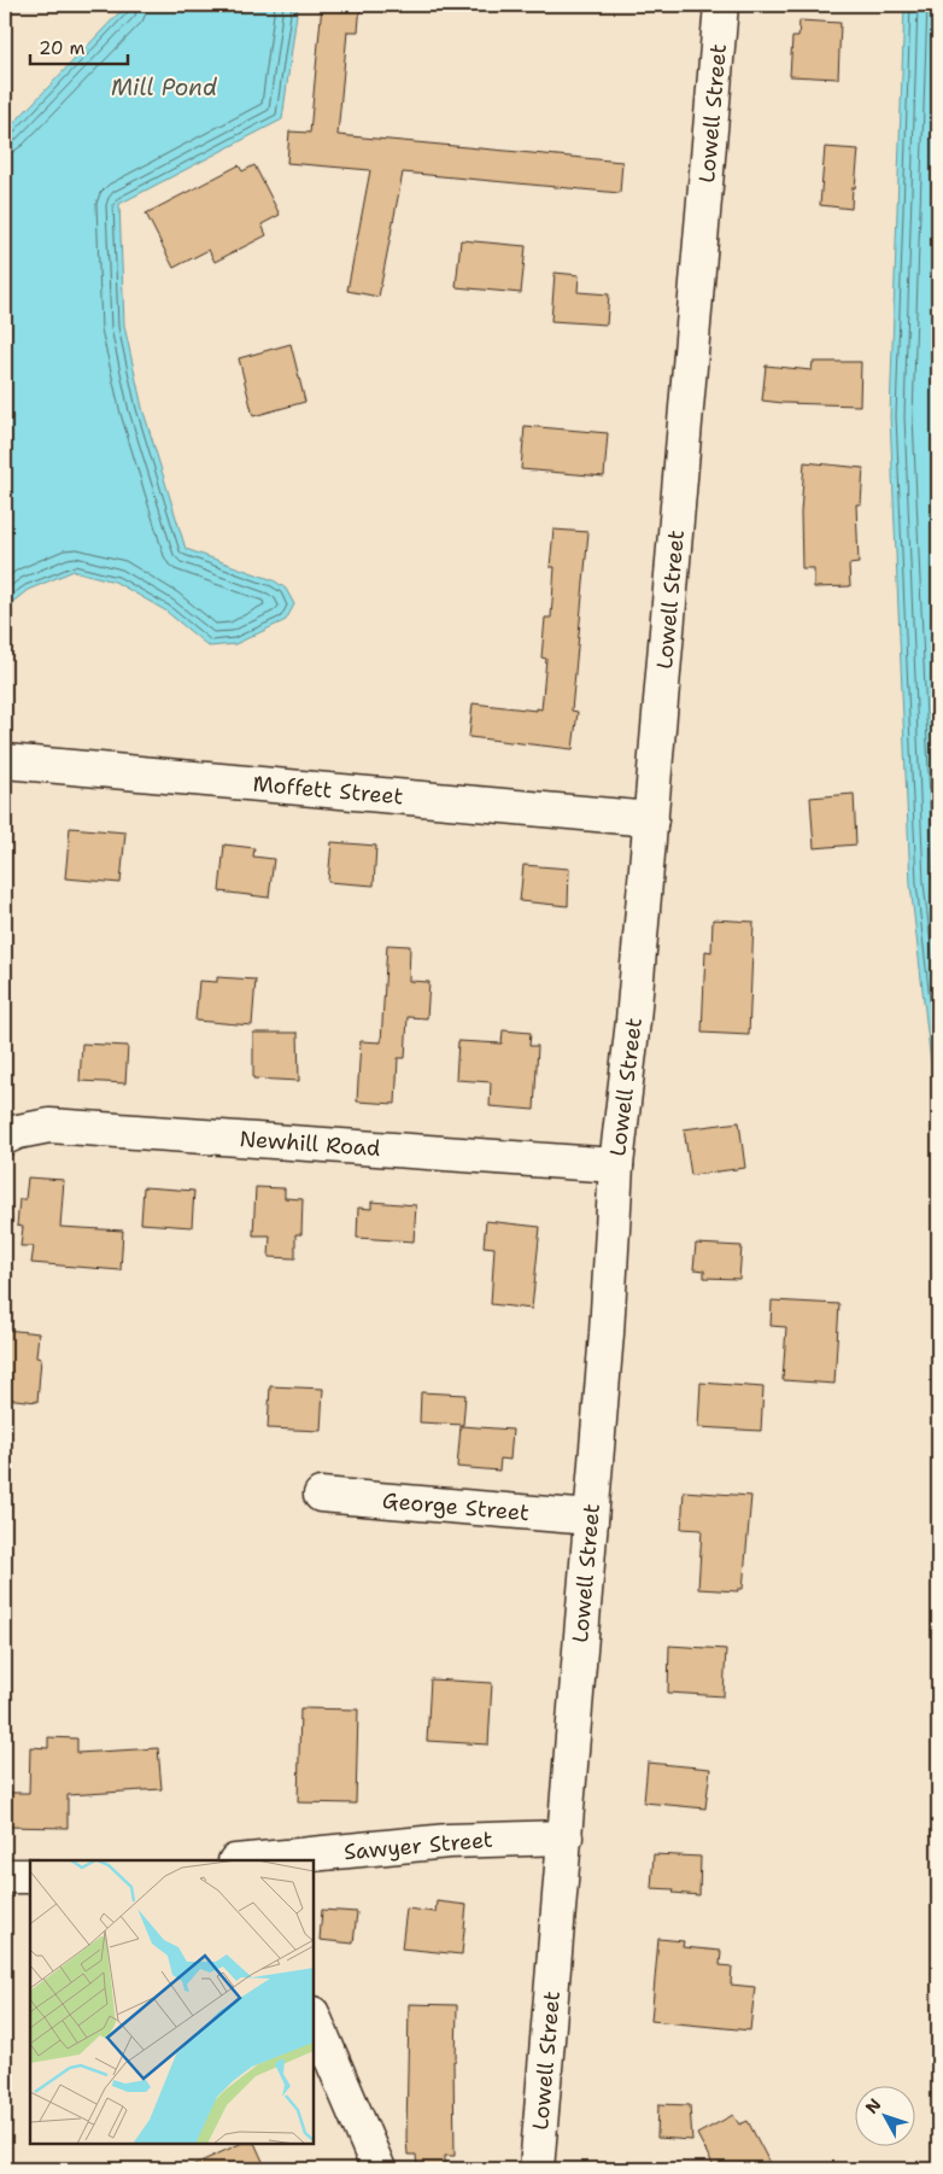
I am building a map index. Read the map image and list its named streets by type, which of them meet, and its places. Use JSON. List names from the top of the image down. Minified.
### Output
{"streets":{"main road":["Lowell Street","Moffett Street","Newhill Road","George Street","Sawyer Street"]},"crossings":[["Lowell Street","Moffett Street"],["Lowell Street","Newhill Road"],["Lowell Street","George Street"],["Lowell Street","Sawyer Street"]],"water":["Mill Pond"],"scale_bar":"20 m","north":"top left"}
